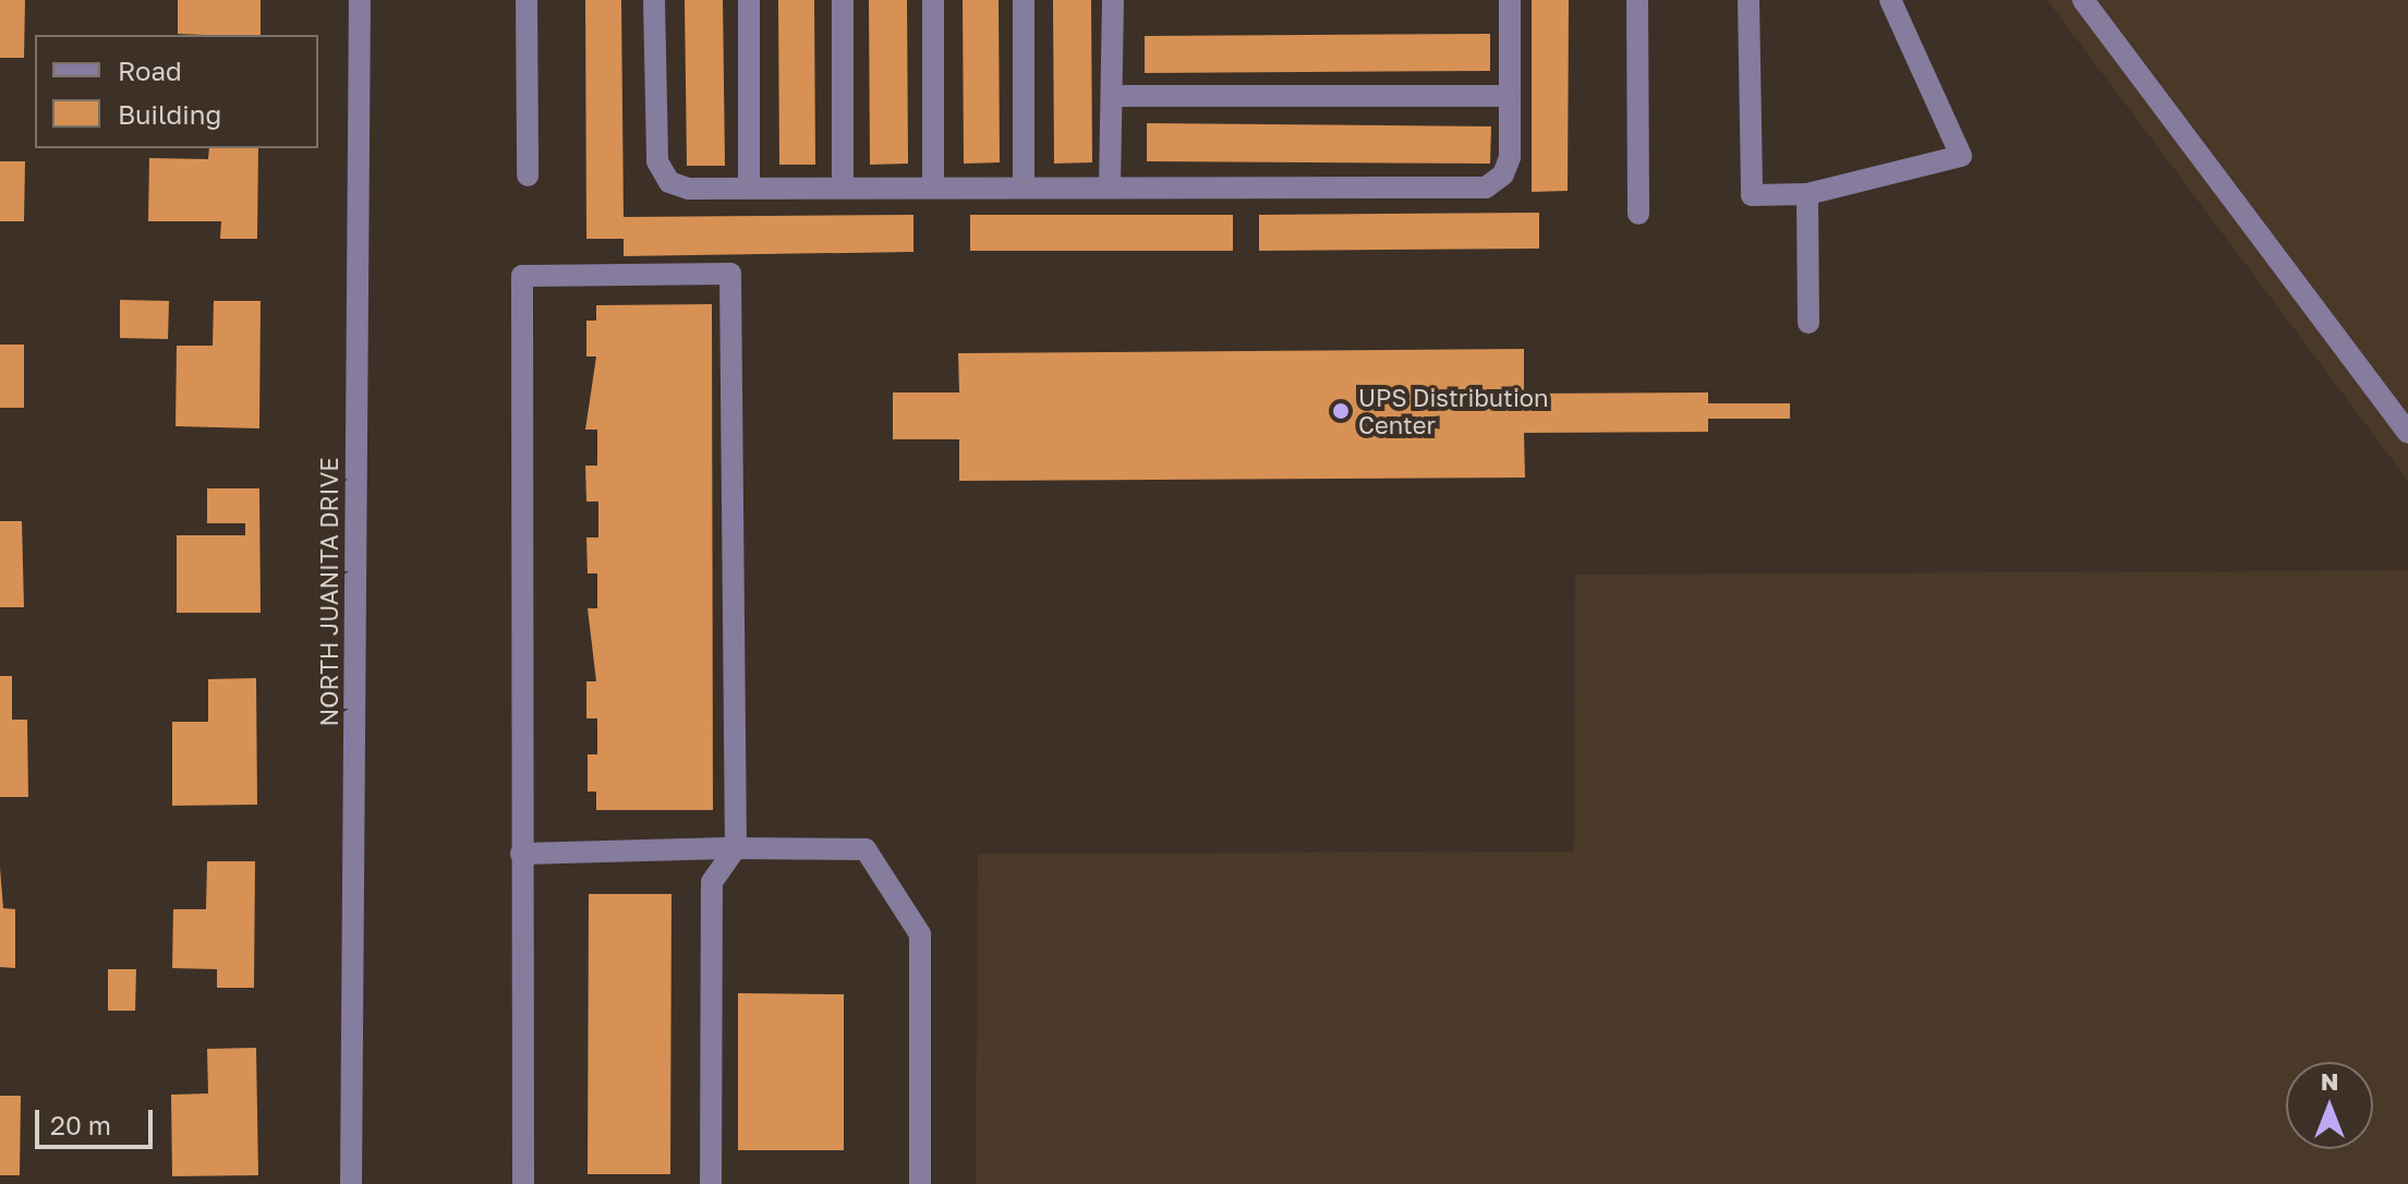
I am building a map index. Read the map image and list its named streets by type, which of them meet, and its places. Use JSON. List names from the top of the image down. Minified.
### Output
{"streets":{"street":["NORTH JUANITA DRIVE"]},"places":["UPS Distribution Center"],"legend":["Road","Building"],"scale_bar":"20 m","north":"top"}
